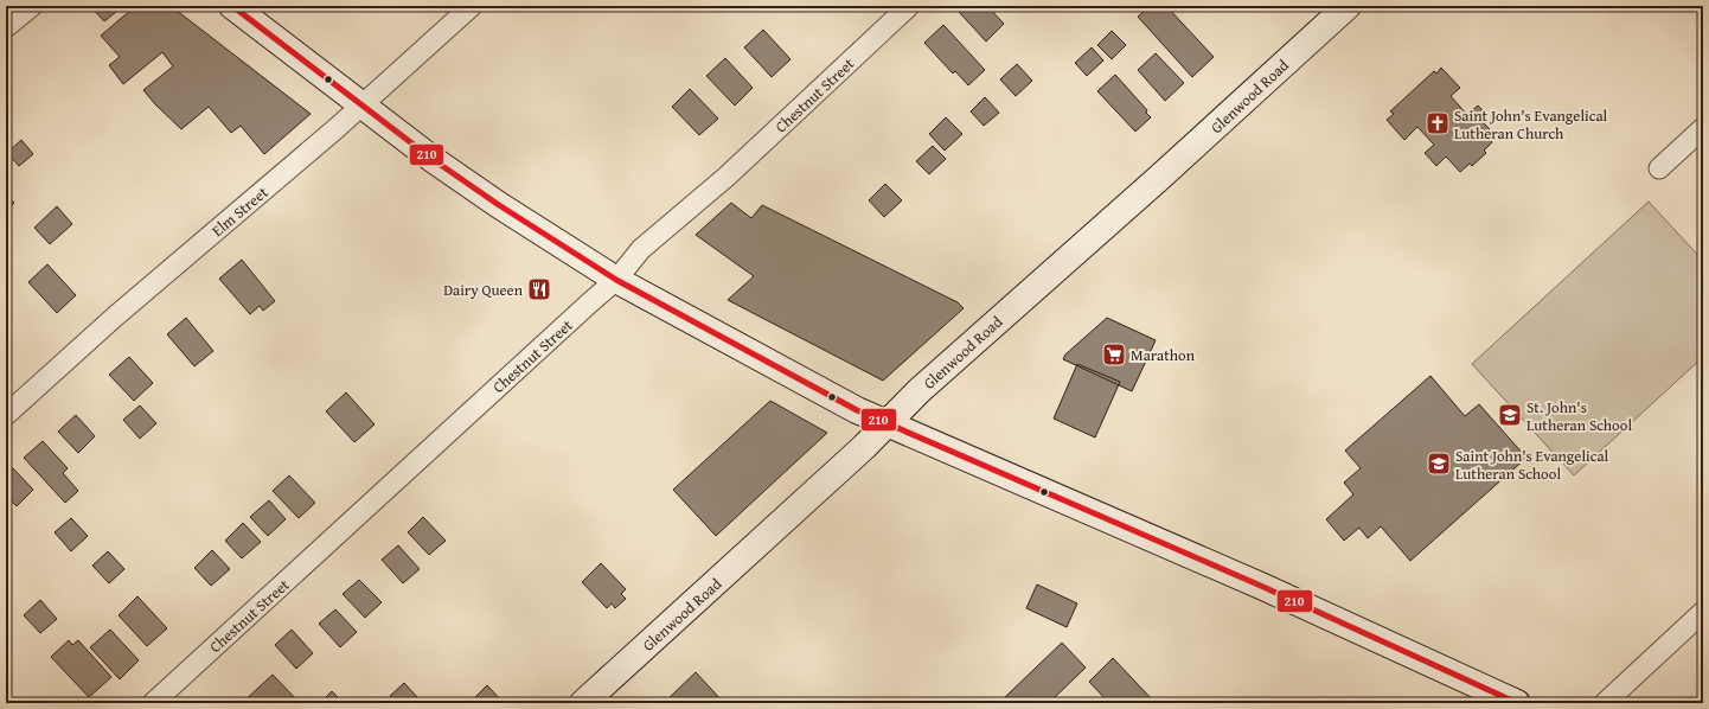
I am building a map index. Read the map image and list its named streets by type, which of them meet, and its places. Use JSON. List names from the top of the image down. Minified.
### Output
{"streets":{"main road":["Glenwood Road"],"street":["Chestnut Street","Elm Street"]},"places":{"church":["Saint John's Evangelical Lutheran Church"],"restaurant":["Dairy Queen"],"supermarket":["Marathon"],"school or university":["St. John's Lutheran School","Saint John's Evangelical Lutheran School"]},"lines":["transit line 210"]}
